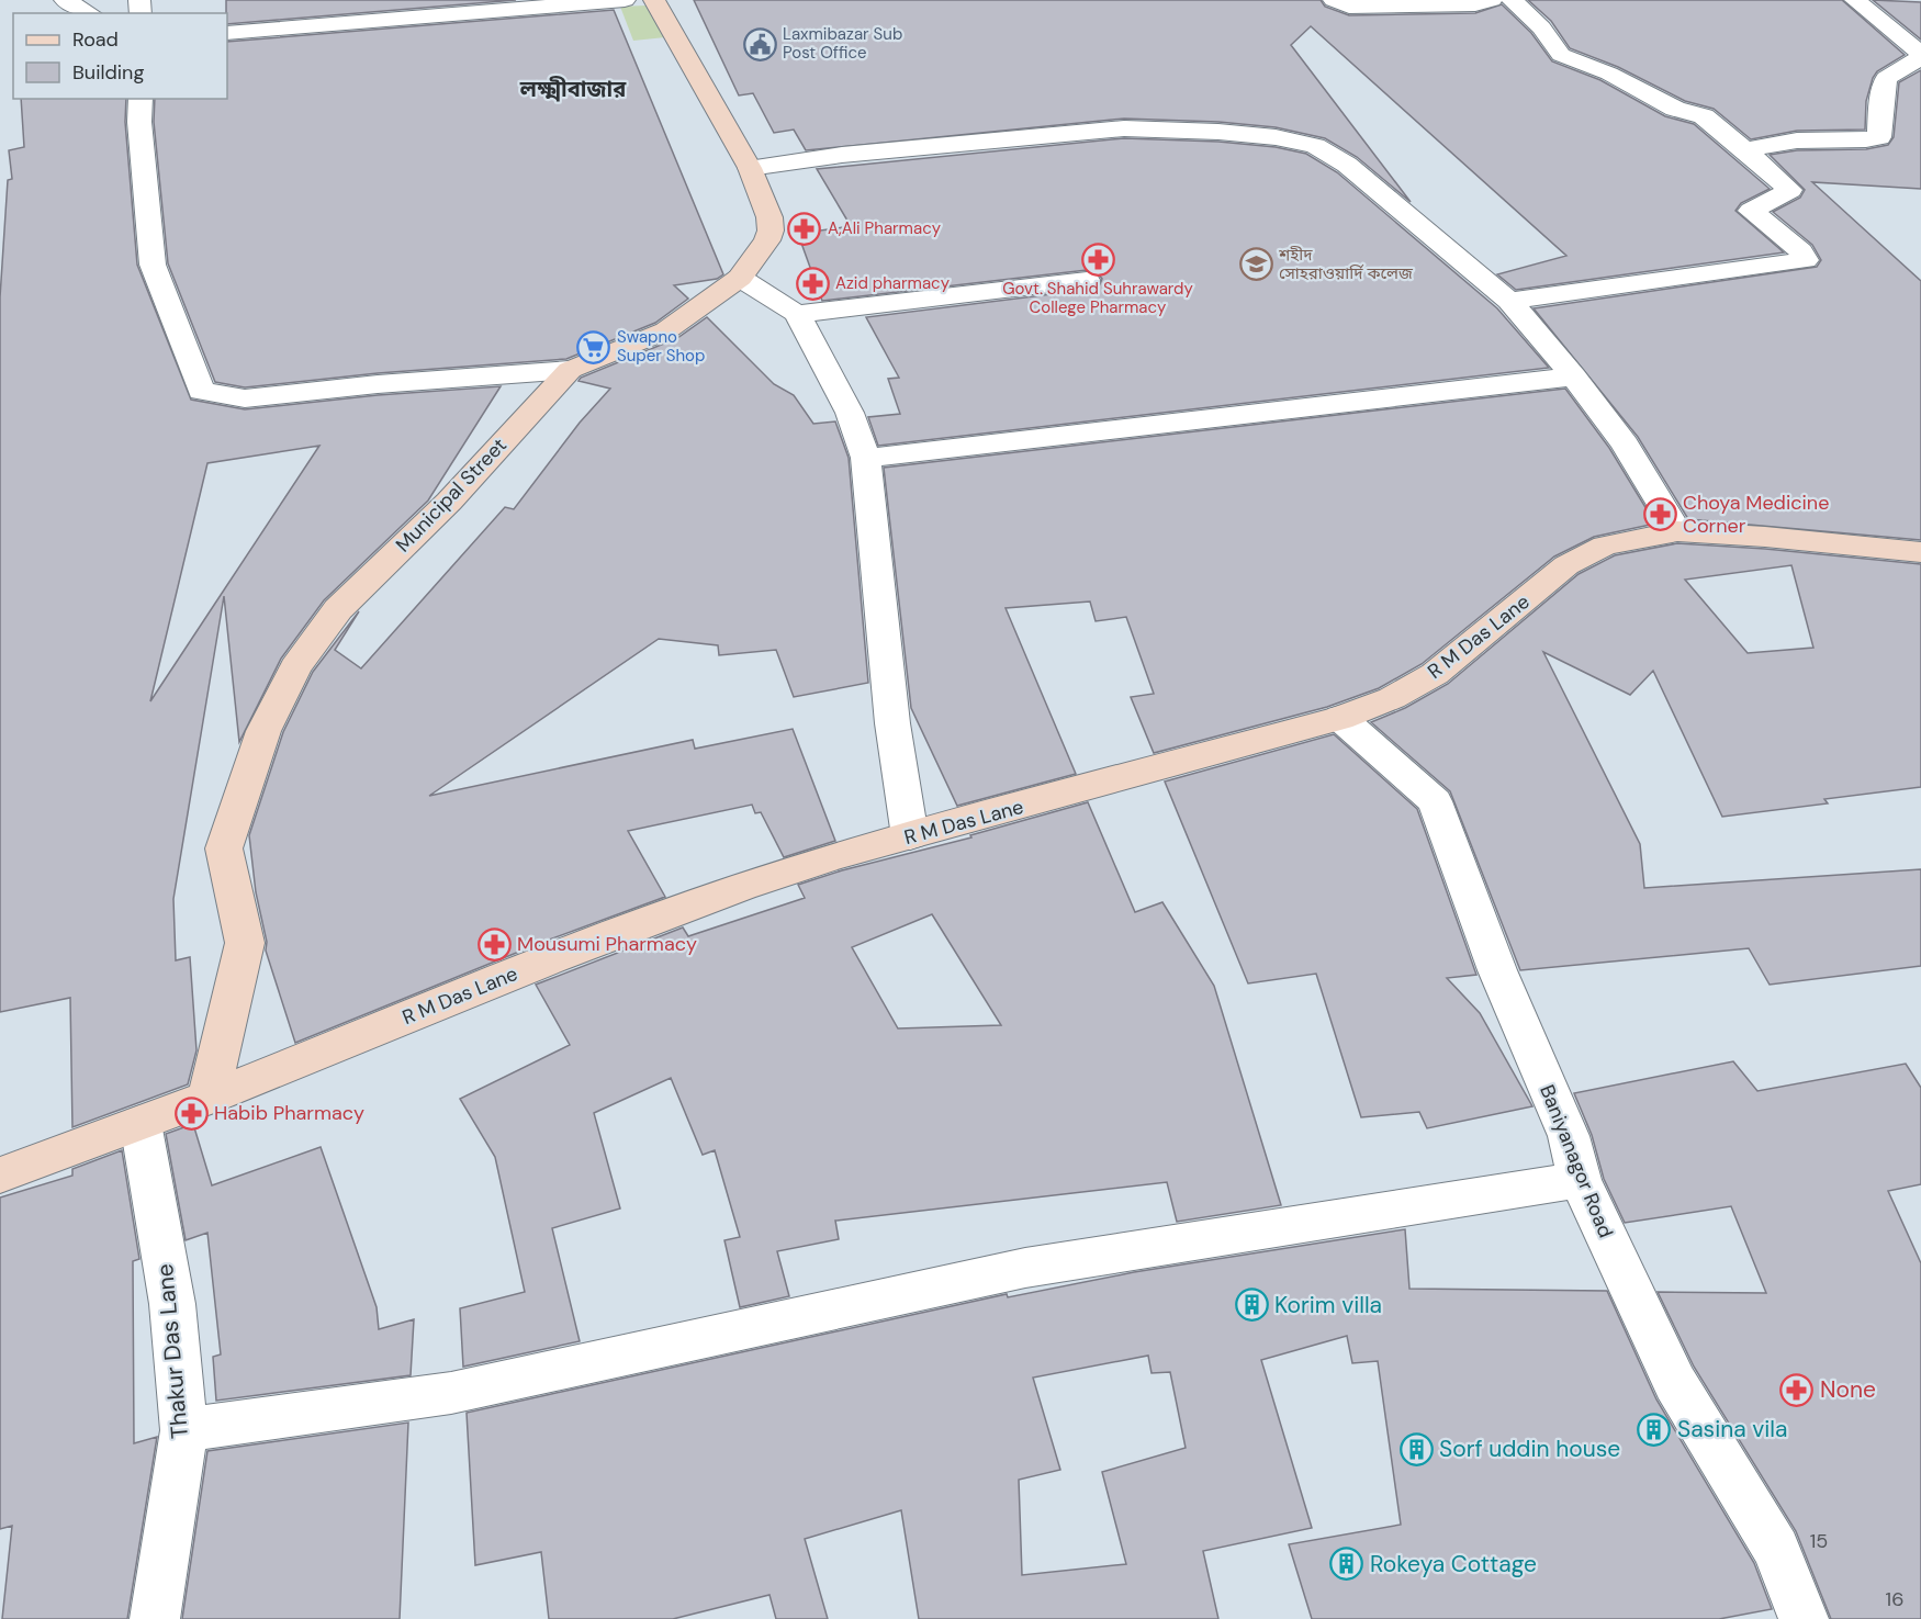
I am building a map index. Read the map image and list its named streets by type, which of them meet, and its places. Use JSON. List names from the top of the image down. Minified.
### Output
{"streets":{"street":["Municipal Street","R M Das Lane","Baniyanagor Road","Thakur Das Lane"]},"crossings":[["Municipal Street","R M Das Lane"],["R M Das Lane","Baniyanagor Road"],["R M Das Lane","Thakur Das Lane"]],"districts":["লক্ষ্মীবাজার"],"places":{"public building":["Laxmibazar Sub Post Office"],"pharmacy":["A,Ali Pharmacy","Govt. Shahid Suhrawardy College Pharmacy","Azid pharmacy","Choya Medicine Corner","Mousumi Pharmacy","Habib Pharmacy","None"],"school or university":["শহীদ সোহরাওয়ার্দি কলেজ"],"supermarket":["Swapno Super Shop"],"building":["Korim villa","Sasina vila","Sorf uddin house","Rokeya Cottage"]},"house_numbers":["15","16"],"legend":["Road","Building"]}
